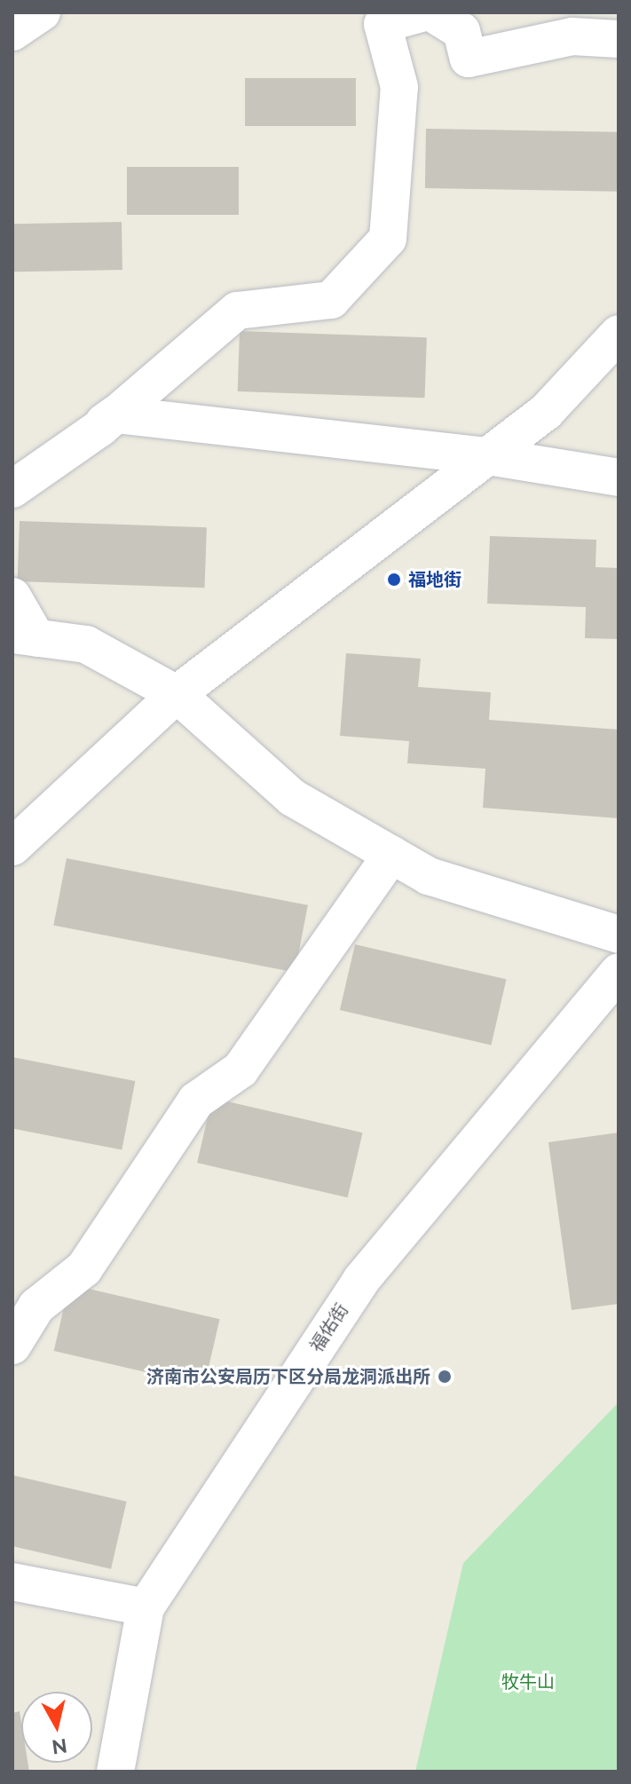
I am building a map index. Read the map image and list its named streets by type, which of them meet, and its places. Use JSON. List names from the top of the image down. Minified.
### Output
{"streets":{"street":["福佑街"]},"parks":["牧牛山"],"places":["福地街","济南市公安局历下区分局龙洞派出所"],"north":"bottom"}
